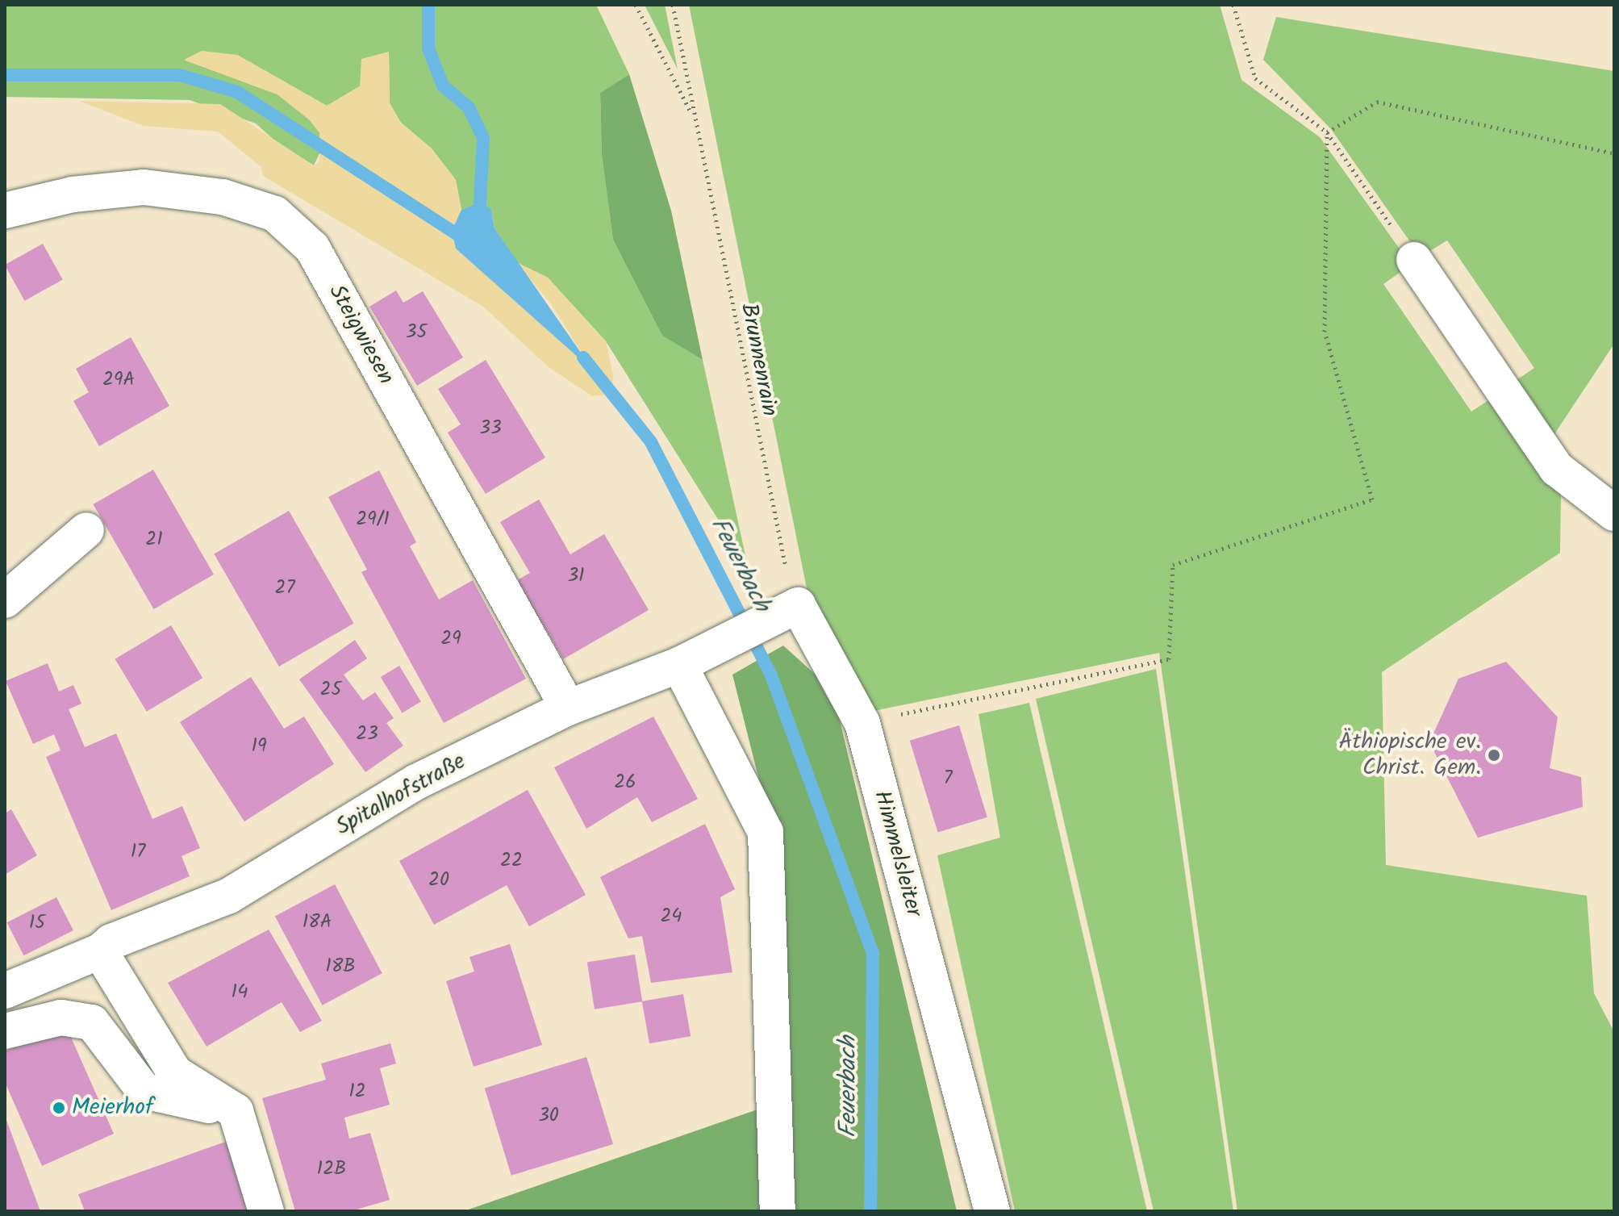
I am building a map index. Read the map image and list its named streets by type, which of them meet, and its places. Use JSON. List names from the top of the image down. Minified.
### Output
{"streets":{"street":["Steigwiesen","Spitalhofstraße","Himmelsleiter"],"path":["Brunnenrain"]},"crossings":[["Steigwiesen","Spitalhofstraße"],["Brunnenrain","Himmelsleiter"]],"water":["Feuerbach"],"places":["Äthiopische ev. Christ. Gem.","Meierhof"],"house_numbers":["35","29A","33","29/1","21","31","27","29","25","23","19","7","26","17","22","20","24","18A","15","18B","14","12","30","12B"]}
